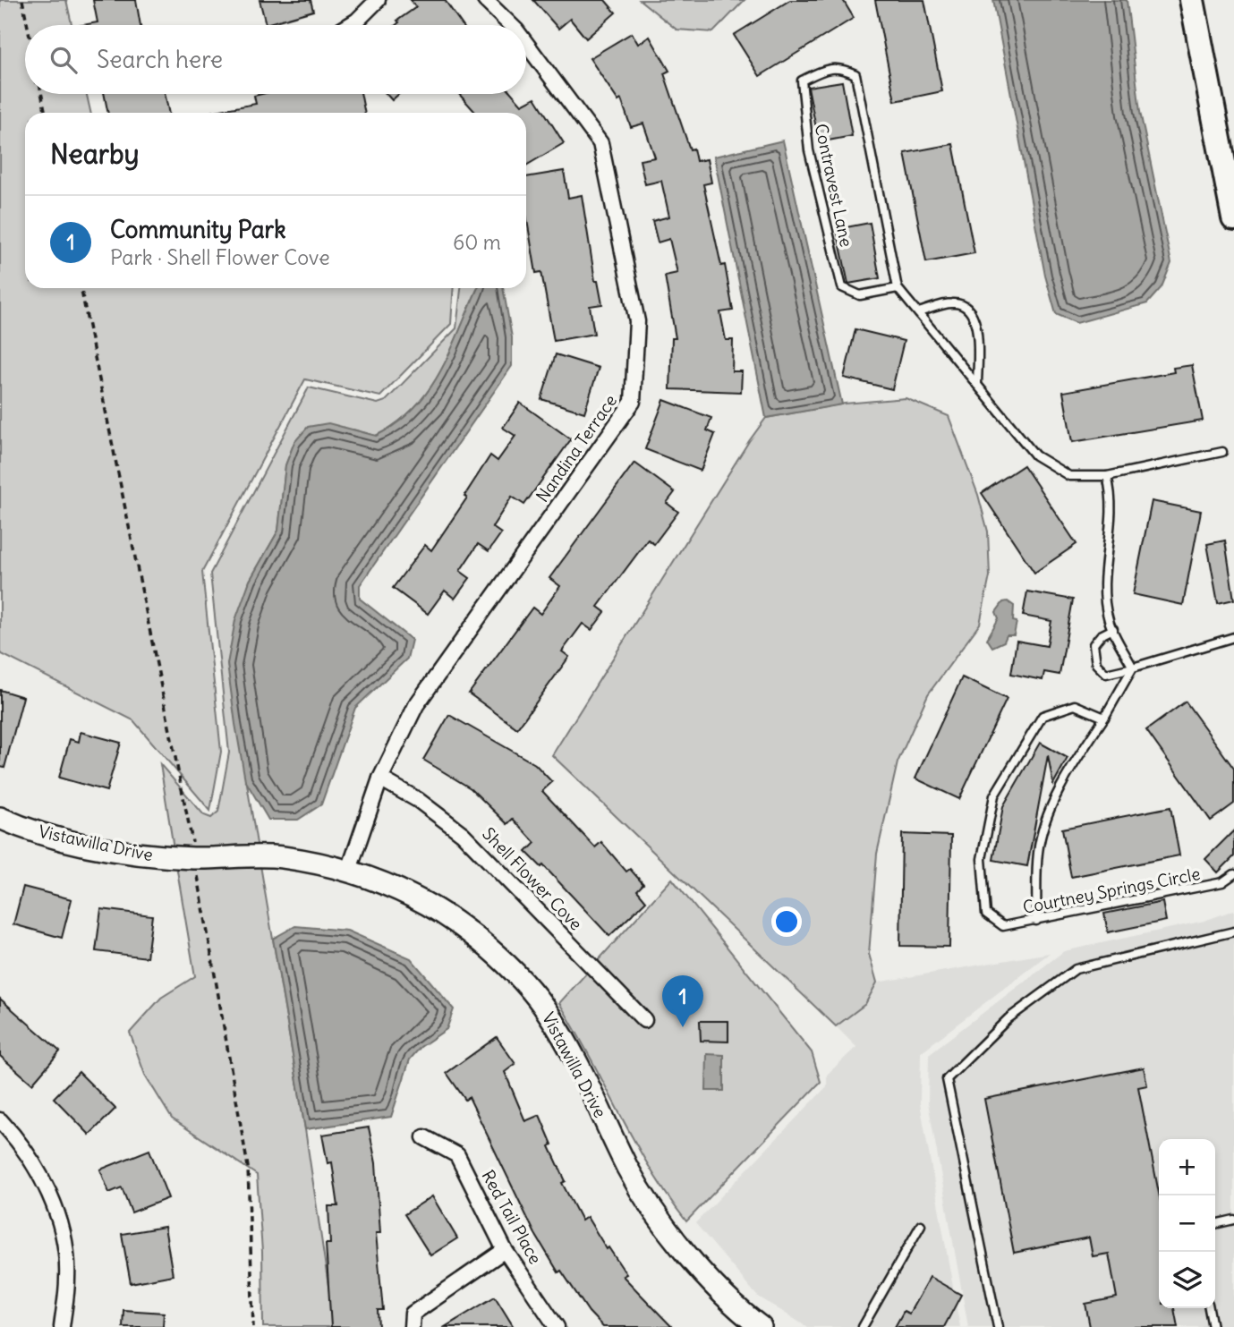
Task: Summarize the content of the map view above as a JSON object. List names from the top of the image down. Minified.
{"streets":{"street":["Nandina Terrace","Vistawilla Drive","Shell Flower Cove","Red Tail Place"],"lane":["Contravest Lane","Courtney Springs Circle"]},"crossings":[["Nandina Terrace","Vistawilla Drive"],["Nandina Terrace","Shell Flower Cove"]],"page":{"search":"Search here","heading":"Nearby","list":[{"mark":"1","name":"Community Park","note":"Park · Shell Flower Cove","value":"60 m"}],"pins":"1","map_buttons":["+","−"]}}
